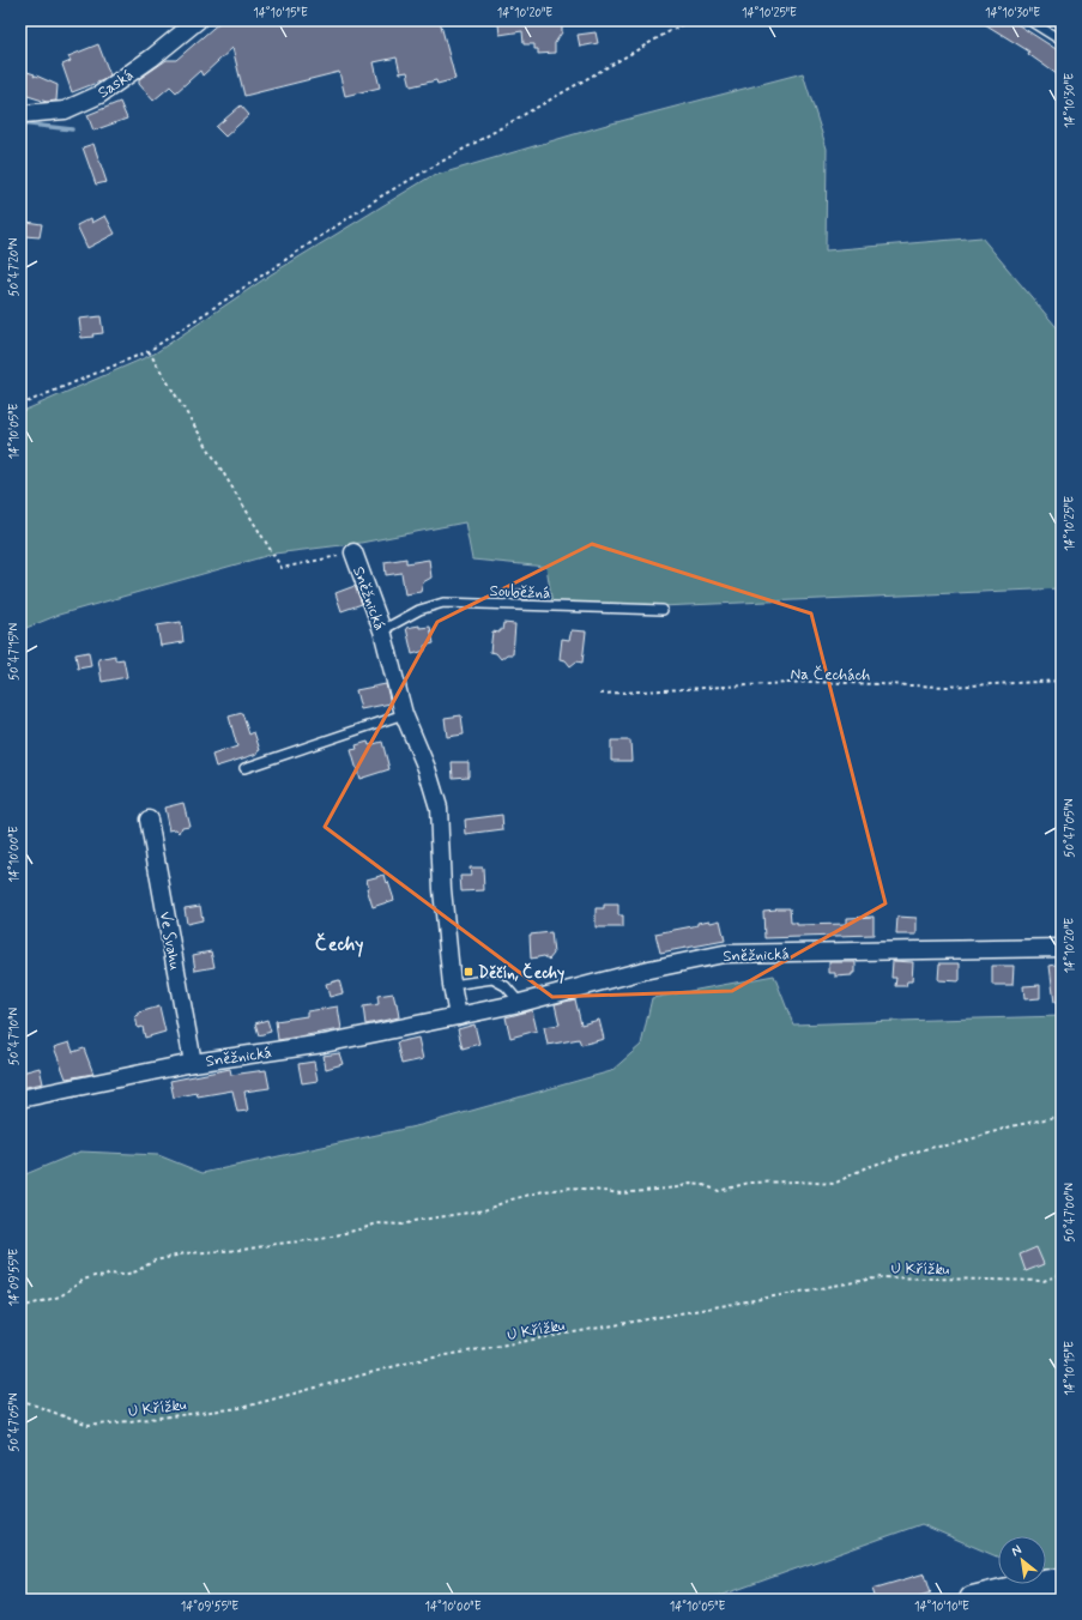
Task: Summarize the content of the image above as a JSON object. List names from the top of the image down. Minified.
{"streets":{"street":["Saská","Sněžnická","Ve Svahu"],"lane":["Souběžná"],"path":["Na Čechách","U Křížku"]},"crossings":[["Souběžná","Sněžnická"],["Sněžnická","Ve Svahu"]],"districts":["Čechy"],"places":{"transit":["Děčín, Čechy"]},"north":"top left","coordinates":["14°10'15\"E","14°10'20\"E","14°10'25\"E","14°10'30\"E","50°47'20\"N","14°10'05\"E","50°47'15\"N","50°47'05\"N","14°10'00\"E","50°47'10\"N","50°47'00\"N","14°09'55\"E","14°10'10\"E"]}
